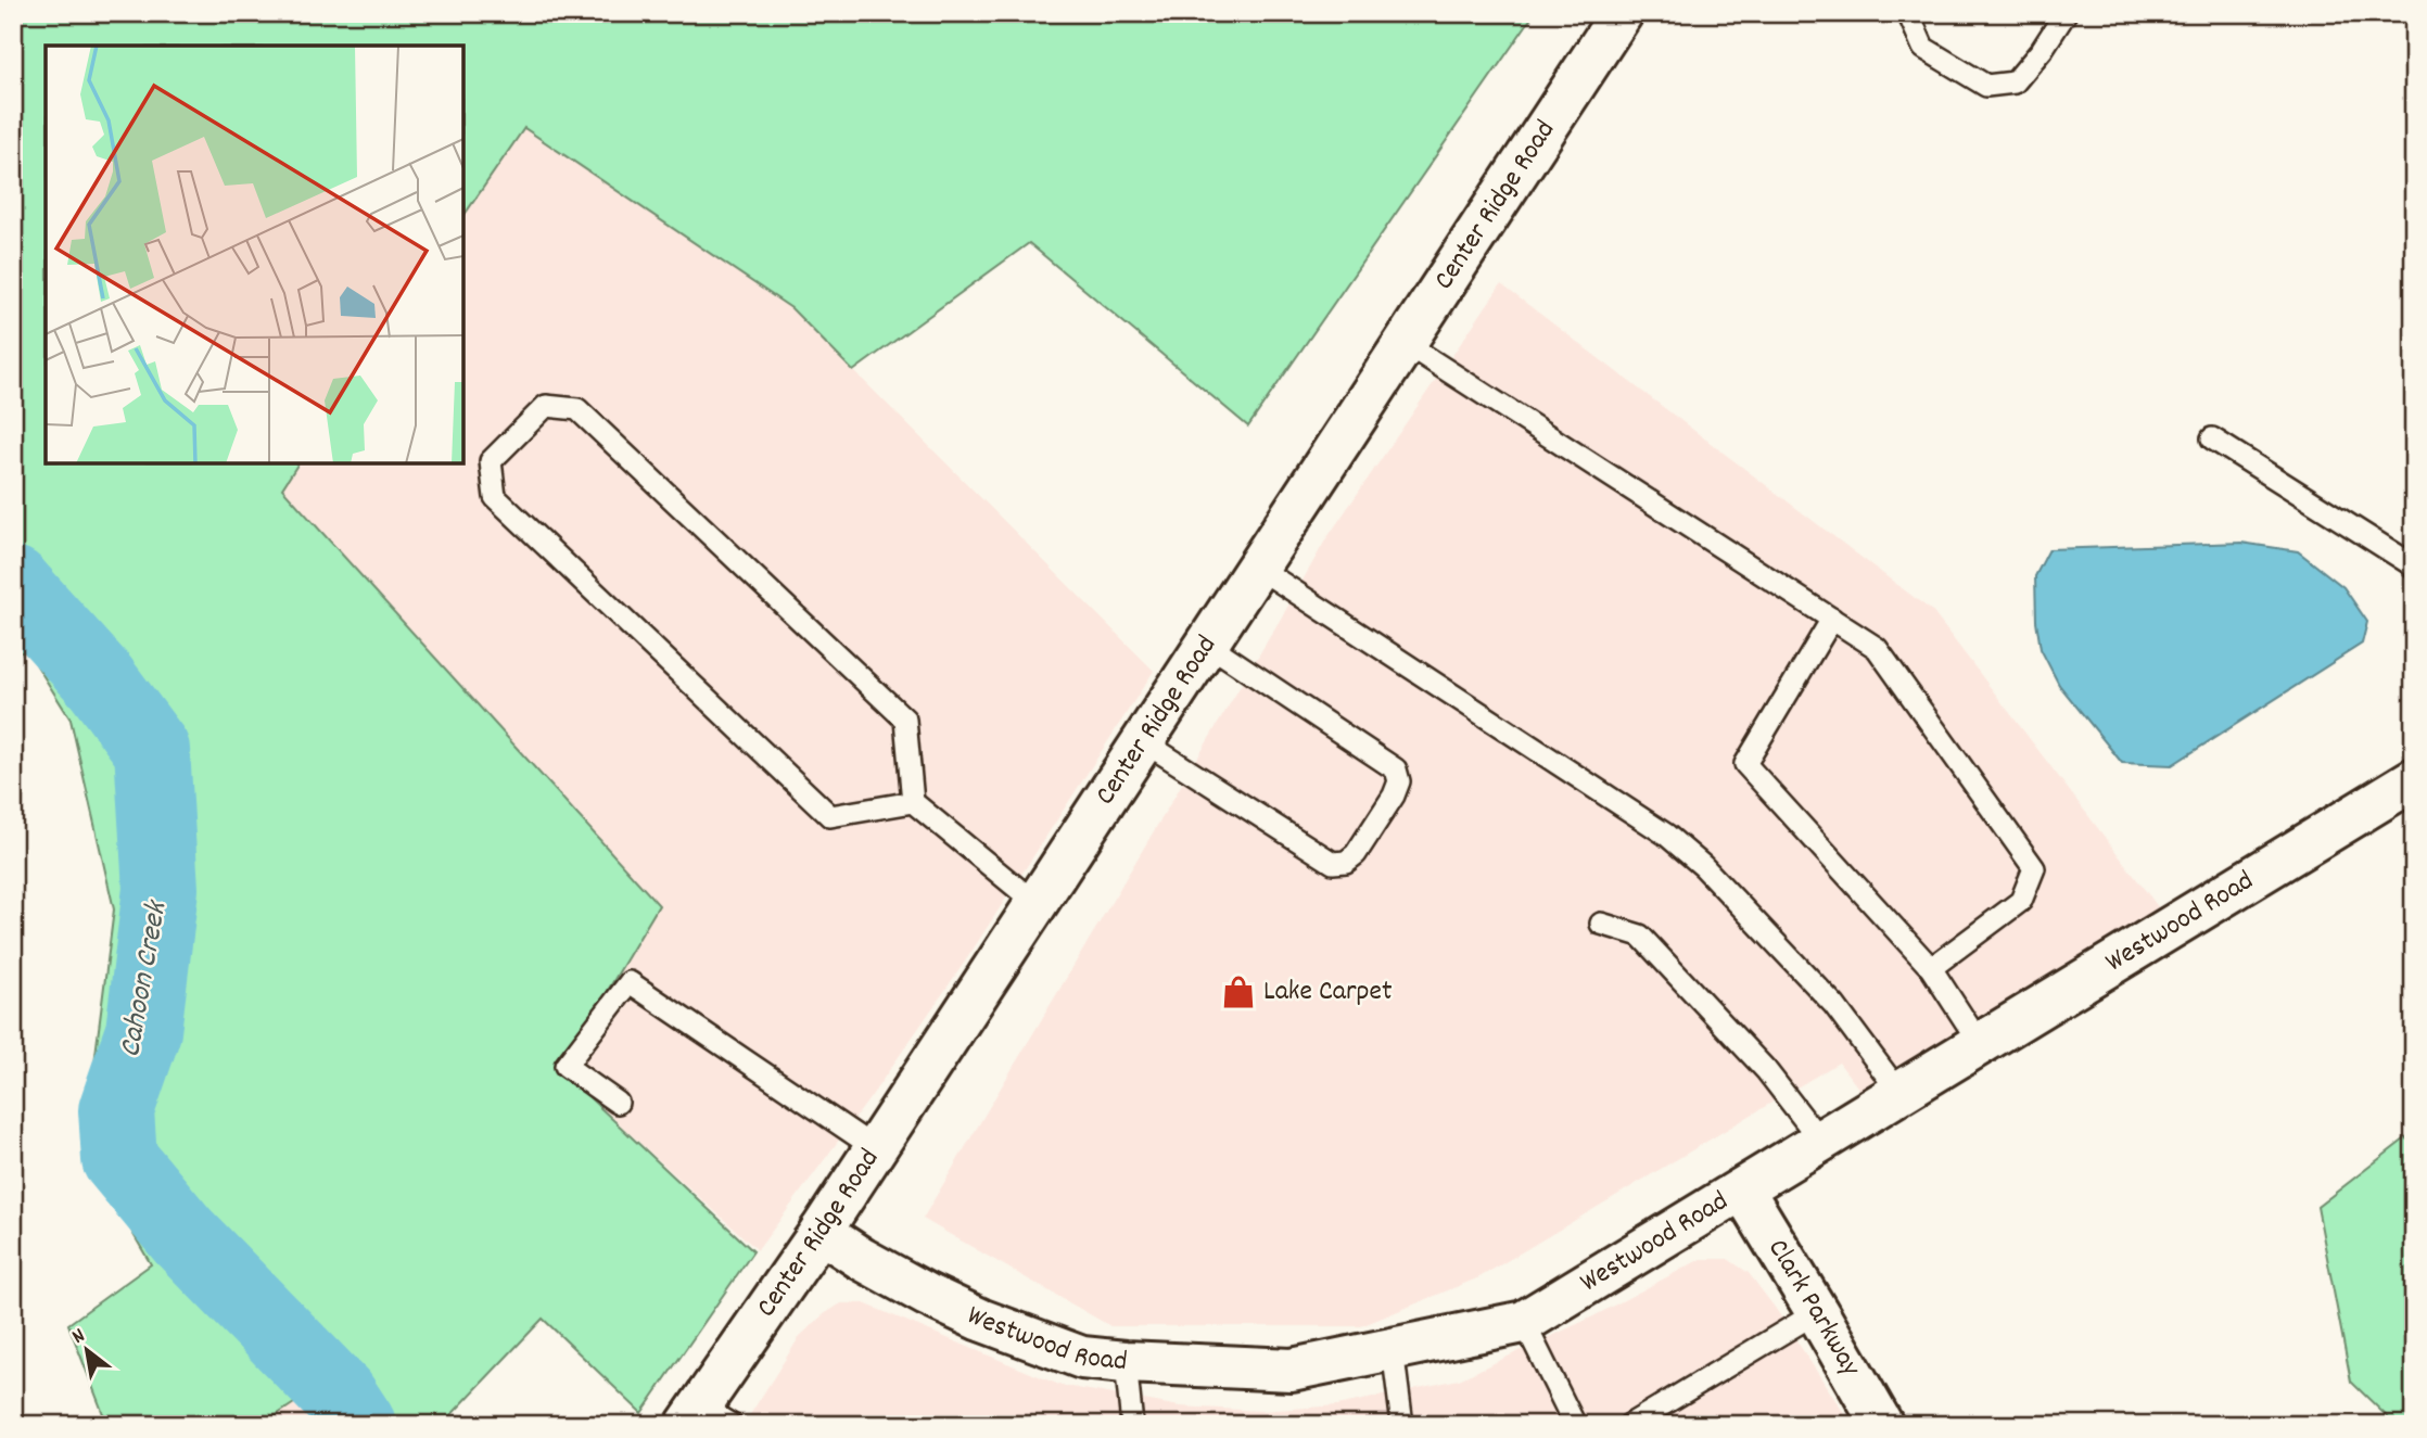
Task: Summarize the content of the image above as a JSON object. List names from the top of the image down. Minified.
{"streets":{"street":["Center Ridge Road","Westwood Road","Clark Parkway"]},"crossings":[["Center Ridge Road","Westwood Road"],["Westwood Road","Clark Parkway"]],"water":["Cahoon Creek"],"places":{"shop":["Lake Carpet"]},"north":"top left"}
